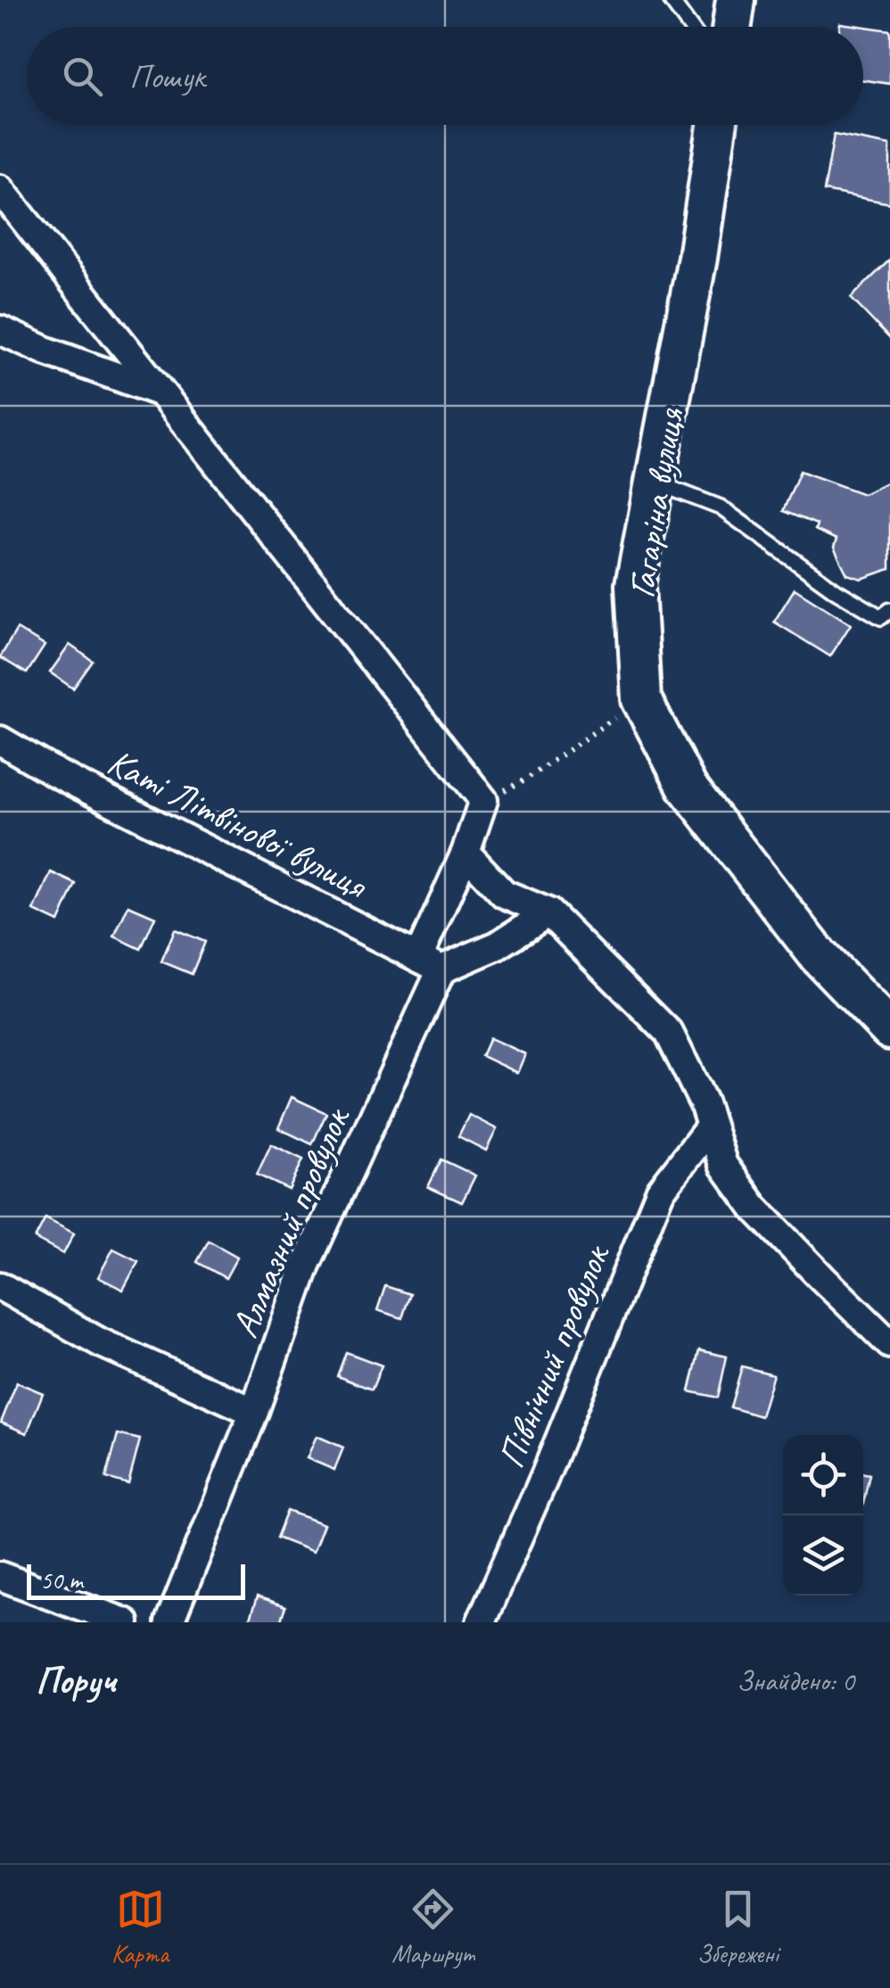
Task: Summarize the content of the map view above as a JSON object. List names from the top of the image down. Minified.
{"streets":{"main road":["Гагаріна вулиця"],"street":["Каті Літвінової вулиця","Алмазний провулок","Північний провулок"]},"crossings":[["Каті Літвінової вулиця","Алмазний провулок"]],"scale_bar":"50 m","page":{"search":"Пошук","scale":"50 m","heading":["Поруч","Знайдено: 0"],"nav":["Карта","Маршрут","Збережені"]}}
